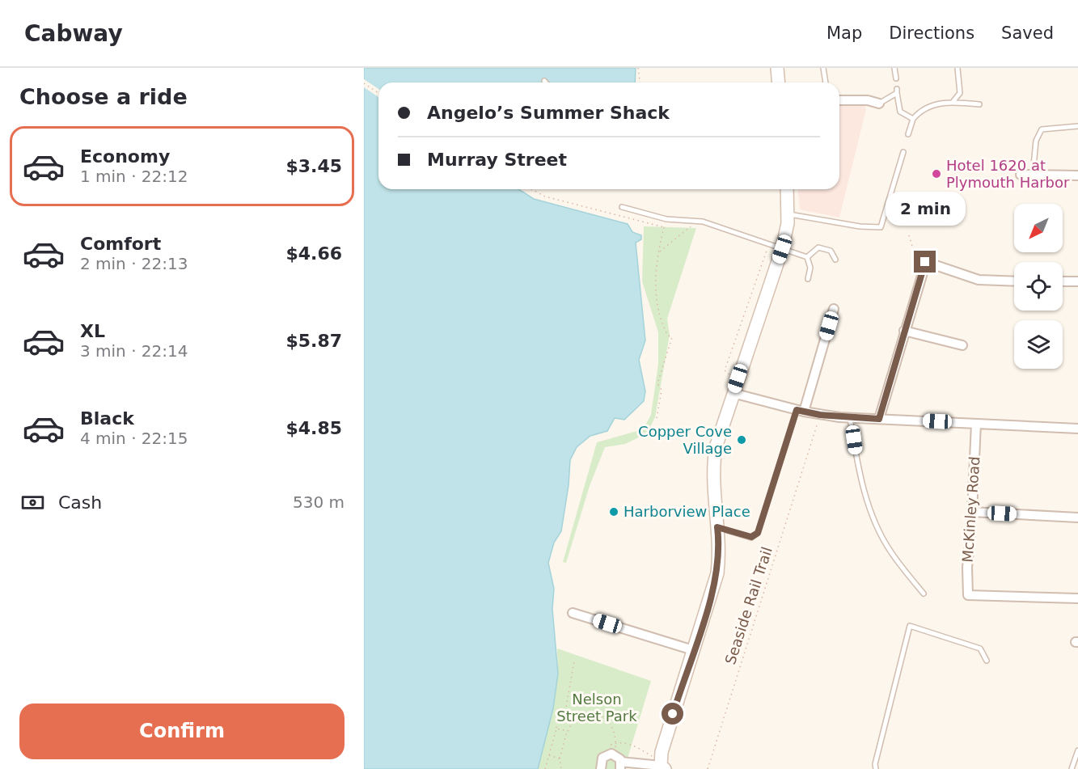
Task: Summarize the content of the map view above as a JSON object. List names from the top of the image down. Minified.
{"streets":{"street":["McKinley Road"],"path":["Seaside Rail Trail"]},"parks":["Nelson Street Park"],"places":["Hotel 1620 at Plymouth Harbor","Copper Cove Village","Harborview Place"],"north":"bottom left","page":{"header":"Cabway","nav":["Map","Directions","Saved"],"heading":"Choose a ride","banner":["Angelo’s Summer Shack","Murray Street"],"list":[{"name":"Economy","note":"1 min · 22:12","value":"$3.45"},{"name":"Comfort","note":"2 min · 22:13","value":"$4.66"},{"name":"XL","note":"3 min · 22:14","value":"$5.87"},{"name":"Black","note":"4 min · 22:15","value":"$4.85"}],"bubble":"2 min","pay":["Cash","530 m"],"buttons":"Confirm"}}
